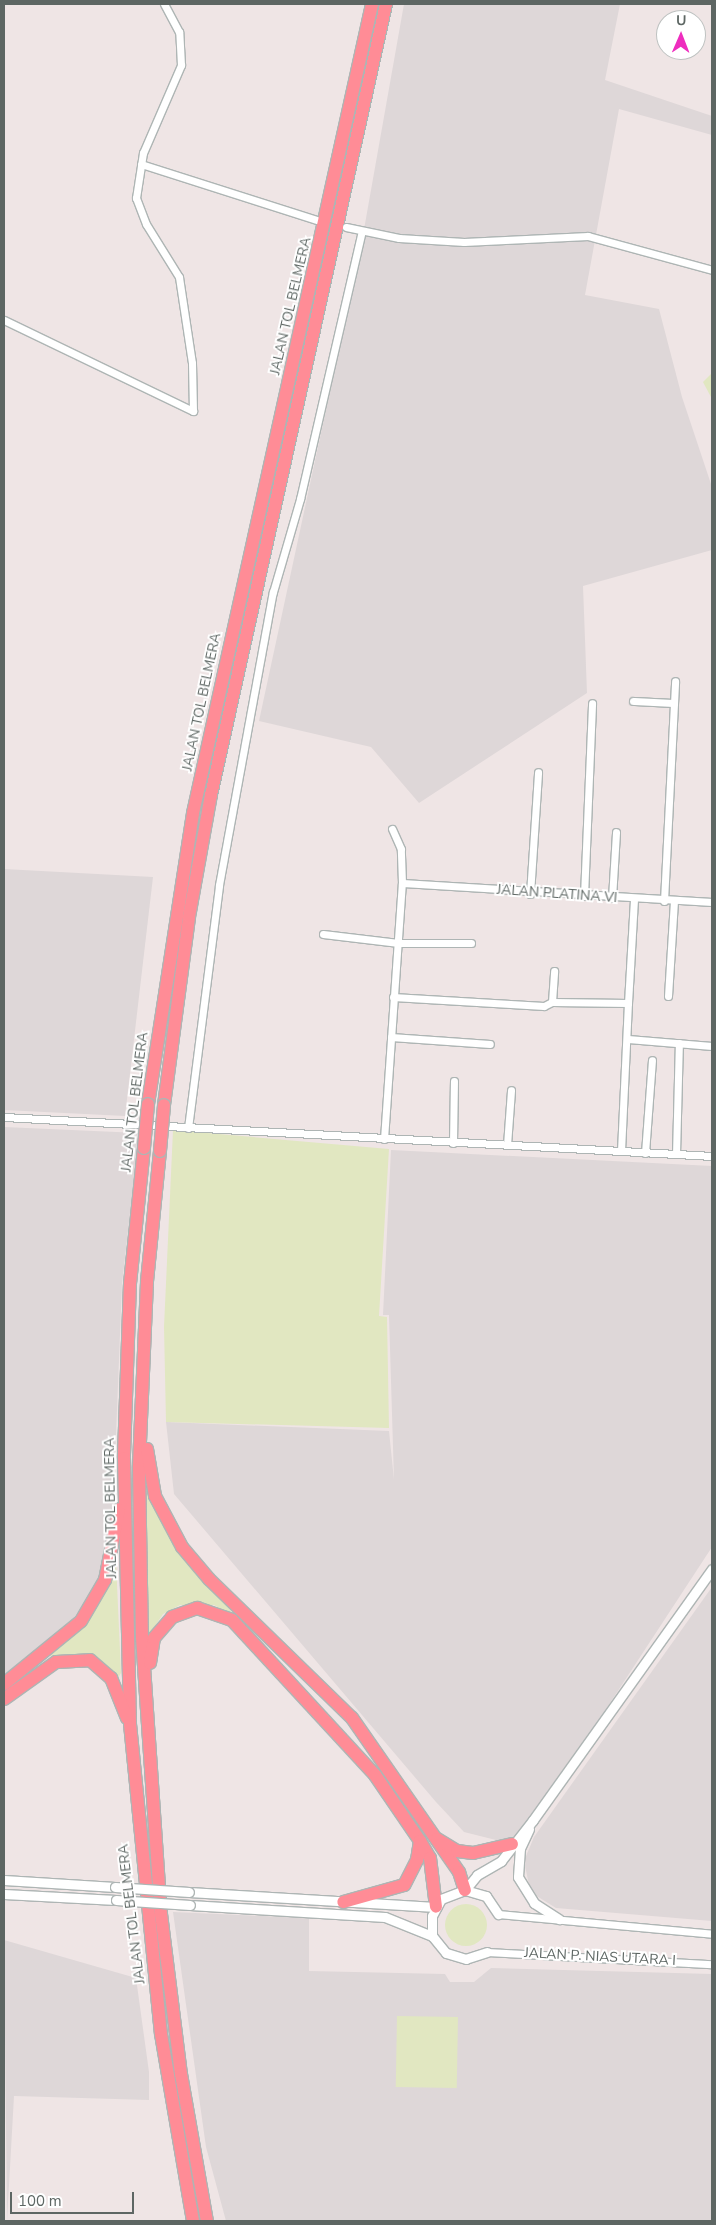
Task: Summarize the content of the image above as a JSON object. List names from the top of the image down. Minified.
{"streets":{"highway":["JALAN TOL BELMERA"],"street":["JALAN PLATINA VI","JALAN P. NIAS UTARA I"]},"scale_bar":"100 m","north":"top"}
